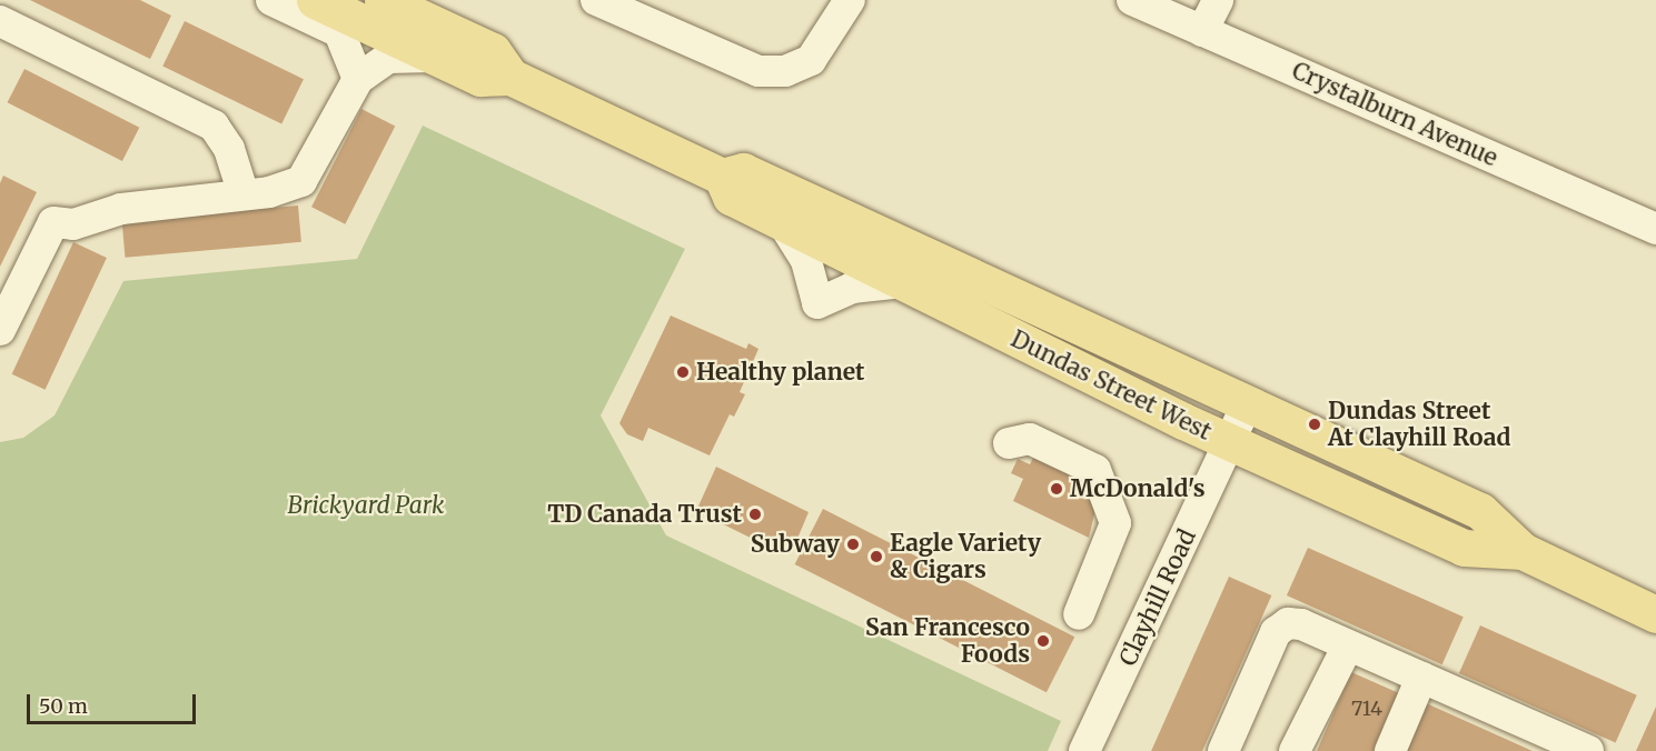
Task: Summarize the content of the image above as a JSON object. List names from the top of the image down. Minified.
{"streets":{"main road":["Dundas Street West"],"street":["Crystalburn Avenue","Clayhill Road"]},"crossings":[["Dundas Street West","Clayhill Road"]],"parks":["Brickyard Park"],"places":["Healthy planet","Dundas Street At Clayhill Road","McDonald's","TD Canada Trust","Subway","Eagle Variety & Cigars","San Francesco Foods"],"house_numbers":["714"],"scale_bar":"50 m"}
